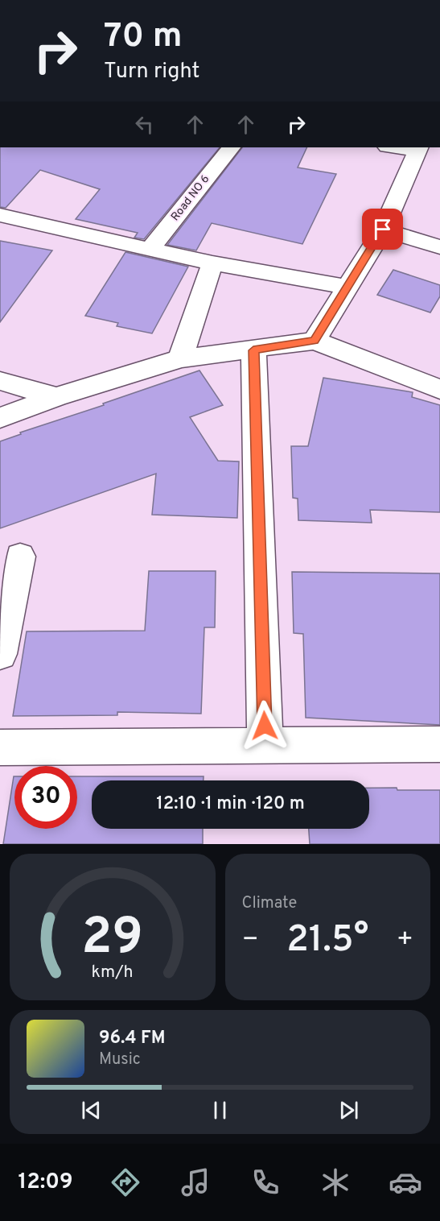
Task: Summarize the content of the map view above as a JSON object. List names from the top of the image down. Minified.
{"streets":{"street":["Road NO 6"]},"page":{"turn":["70 m","Turn right"],"limit":"30","trip":"12:10 · 1 min · 120 m","tile":"Climate","heat":["−","21.5°","+"],"song":["96.4 FM","Music"],"tabs":"12:09","gauge":["29","km/h"]}}
